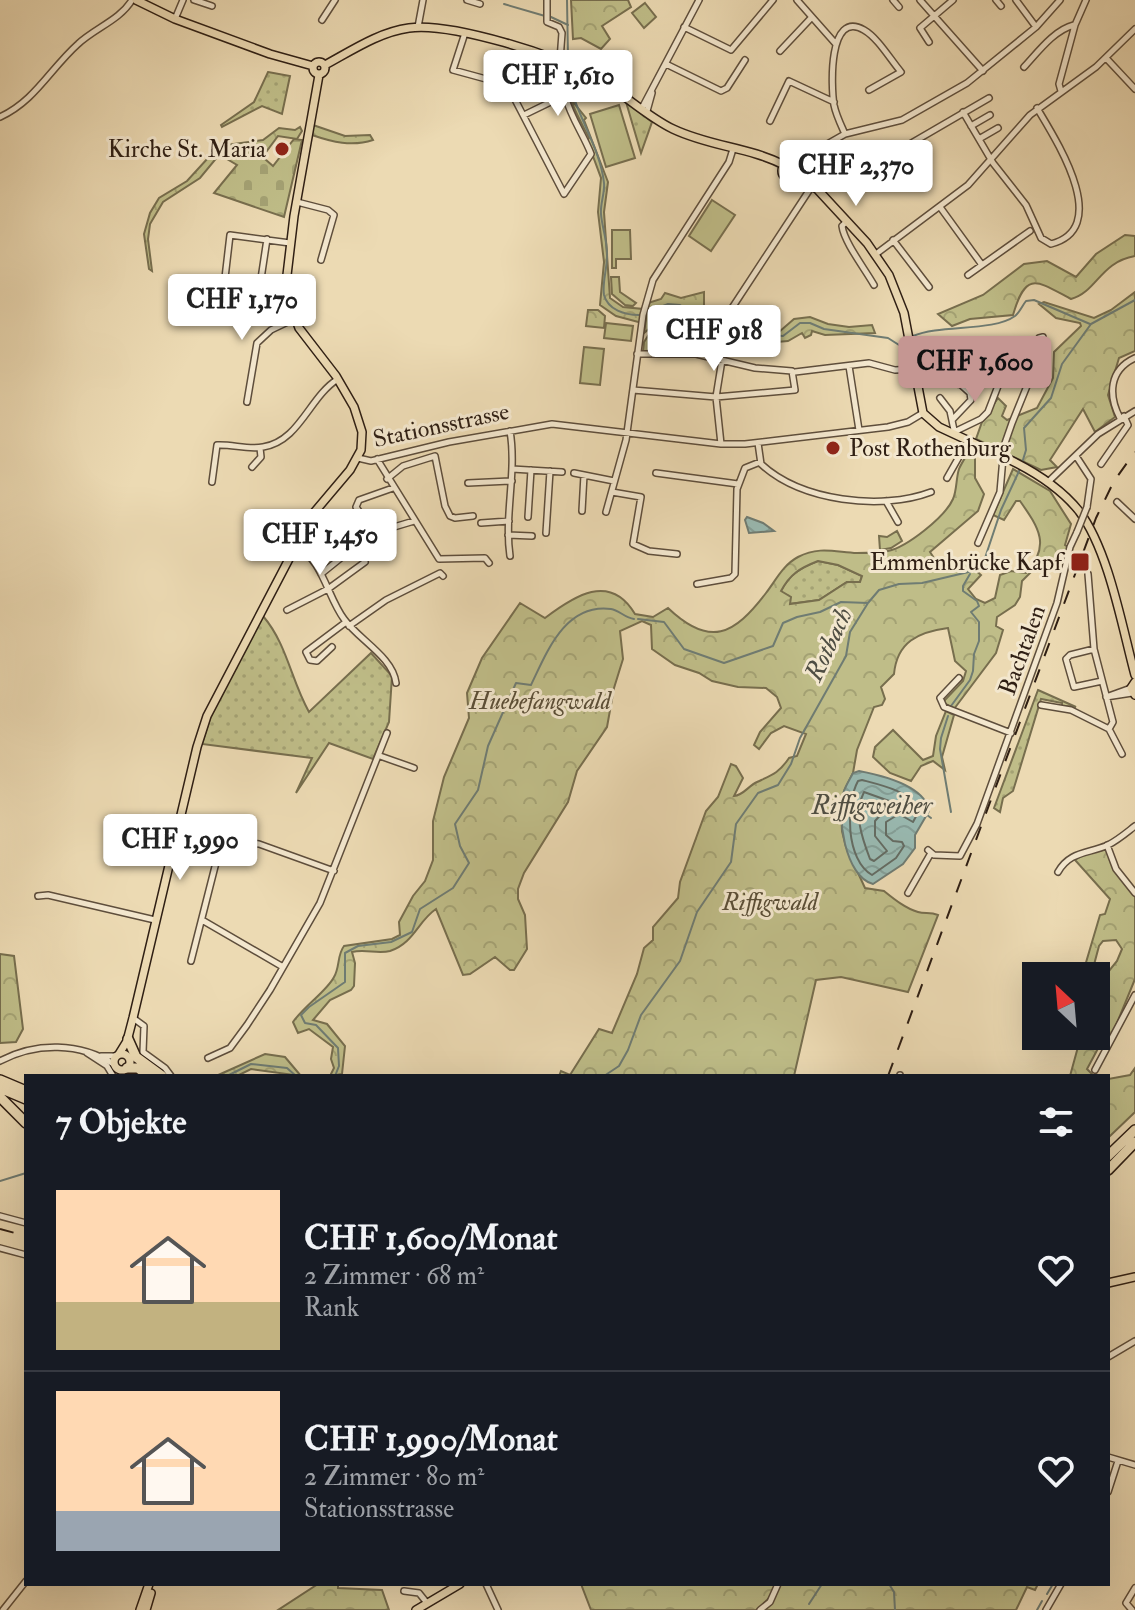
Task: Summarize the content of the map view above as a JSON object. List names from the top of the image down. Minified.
{"streets":{"main road":["Stationsstrasse"],"street":["Bachtalen"]},"water":["Rotbach","Riffigweiher"],"parks":["Huebefangwald","Riffigwald"],"places":{"other":["Kirche St. Maria","Post Rothenburg"],"transit":["Emmenbrücke Kapf"]},"north":"top left","page":{"price":["CHF 1,610","CHF 2,370","CHF 1,170","CHF 918","CHF 1,600","CHF 1,450","CHF 1,990"],"heading":"7 Objekte","list":[{"name":"CHF 1,600/Monat","note":"2 Zimmer · 68 m² · Rank"},{"name":"CHF 1,990/Monat","note":"2 Zimmer · 80 m² · Stationsstrasse"}]}}
